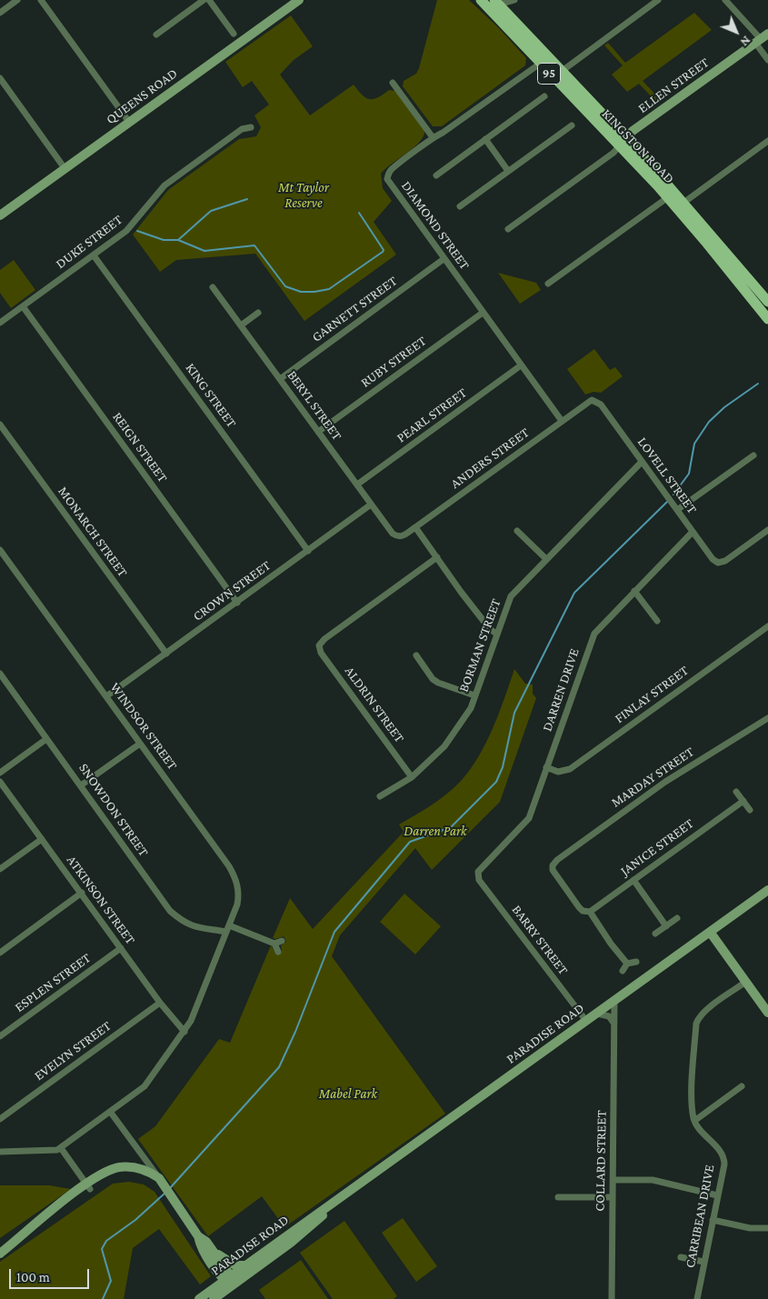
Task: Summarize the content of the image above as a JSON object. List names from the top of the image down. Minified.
{"streets":{"main road":["95","KINGSTON ROAD"],"street":["ELLEN STREET","QUEENS ROAD","DIAMOND STREET","DUKE STREET","GARNETT STREET","RUBY STREET","KING STREET","BERYL STREET","PEARL STREET","REIGN STREET","ANDERS STREET","LOVELL STREET","MONARCH STREET","CROWN STREET","BORMAN STREET","DARREN DRIVE","FINLAY STREET","ALDRIN STREET","WINDSOR STREET","MARDAY STREET","SNOWDON STREET","JANICE STREET","ATKINSON STREET","BARRY STREET","ESPLEN STREET","PARADISE ROAD","EVELYN STREET","COLLARD STREET","CARRIBEAN DRIVE"]},"crossings":[["ELLEN STREET","KINGSTON ROAD"],["KINGSTON ROAD","DIAMOND STREET"],["DIAMOND STREET","GARNETT STREET"],["DIAMOND STREET","RUBY STREET"],["DIAMOND STREET","PEARL STREET"],["DIAMOND STREET","ANDERS STREET"],["DUKE STREET","KING STREET"],["DUKE STREET","REIGN STREET"],["GARNETT STREET","BERYL STREET"],["RUBY STREET","BERYL STREET"],["KING STREET","CROWN STREET"],["BERYL STREET","PEARL STREET"],["BERYL STREET","ANDERS STREET"],["BERYL STREET","CROWN STREET"],["REIGN STREET","CROWN STREET"],["ANDERS STREET","LOVELL STREET"],["LOVELL STREET","BORMAN STREET"],["LOVELL STREET","DARREN DRIVE"],["MONARCH STREET","CROWN STREET"],["CROWN STREET","WINDSOR STREET"],["BORMAN STREET","ALDRIN STREET"],["DARREN DRIVE","FINLAY STREET"],["DARREN DRIVE","BARRY STREET"],["WINDSOR STREET","SNOWDON STREET"],["WINDSOR STREET","ATKINSON STREET"],["MARDAY STREET","JANICE STREET"],["ATKINSON STREET","ESPLEN STREET"],["ATKINSON STREET","EVELYN STREET"],["BARRY STREET","PARADISE ROAD"],["PARADISE ROAD","COLLARD STREET"]],"parks":["Mt Taylor Reserve","Darren Park","Mabel Park"],"scale_bar":"100 m","north":"bottom right"}
